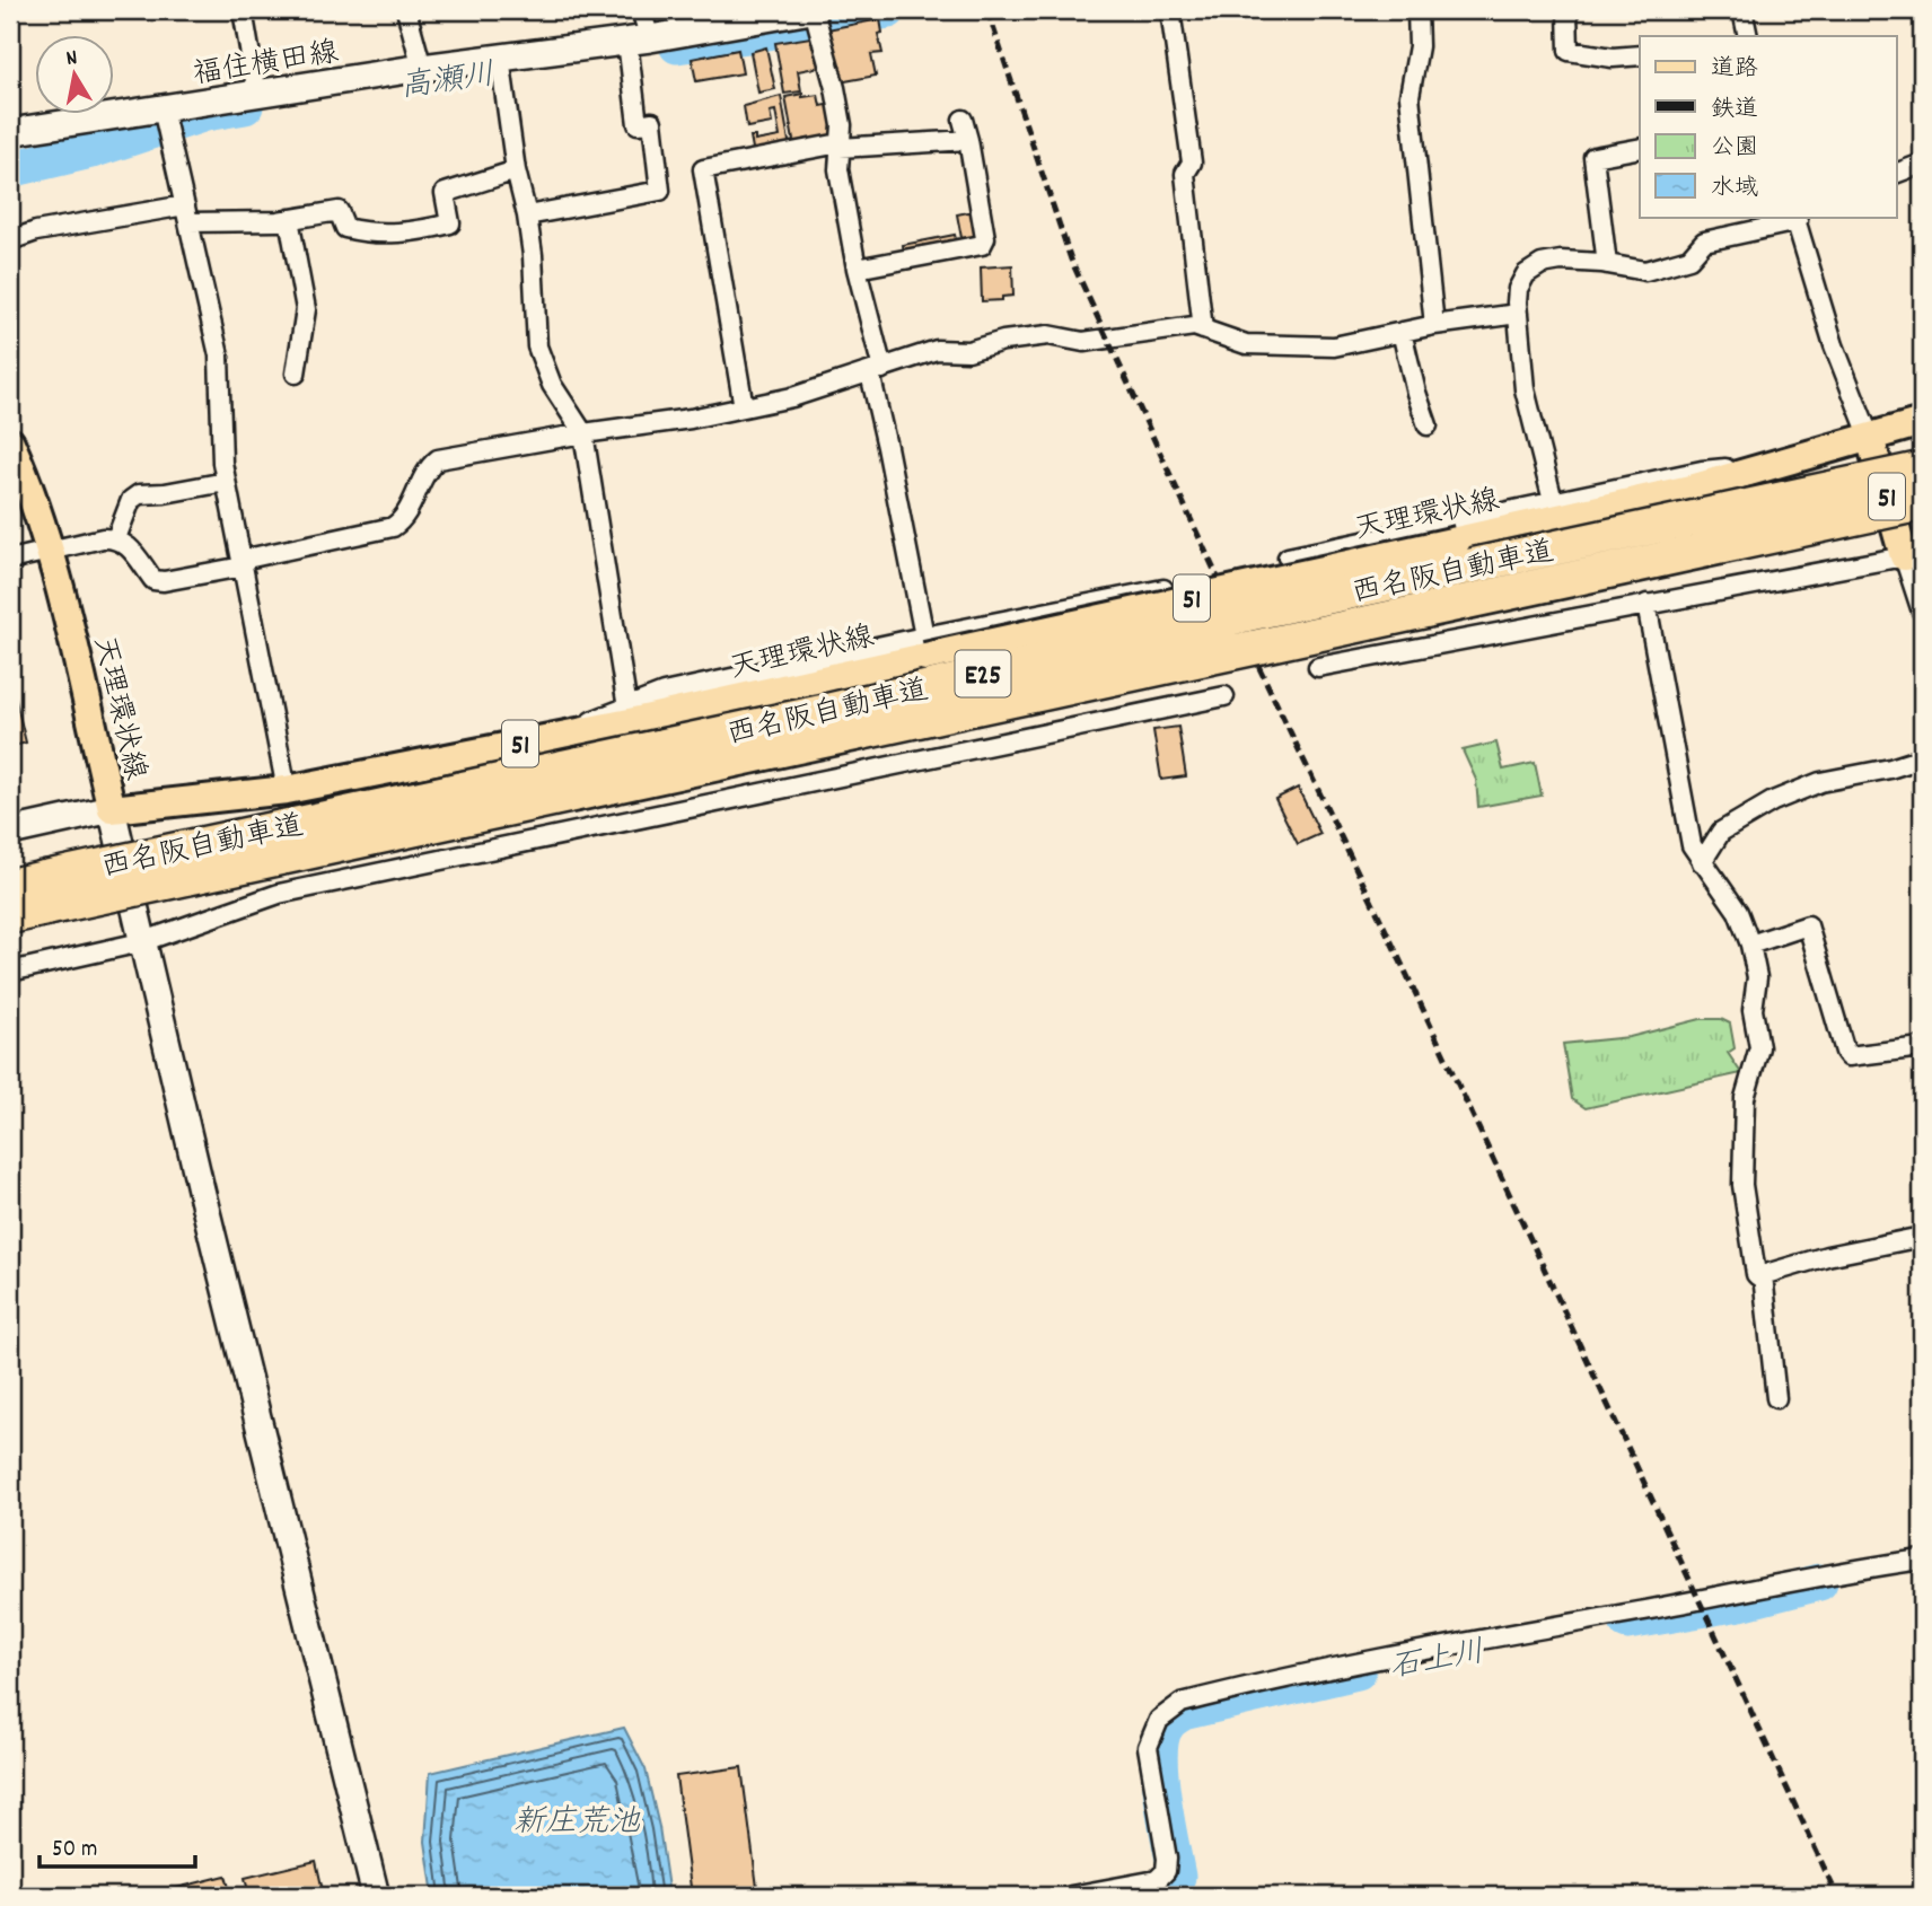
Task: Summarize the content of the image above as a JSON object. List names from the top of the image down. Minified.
{"streets":{"highway":["西名阪自動車道","E25"],"main road":["51","天理環状線"],"street":["福住横田線"]},"crossings":[["51","天理環状線"]],"water":["高瀬川","石上川","新庄荒池"],"legend":["道路","鉄道","公園","水域"],"scale_bar":"50 m","north":"top"}
